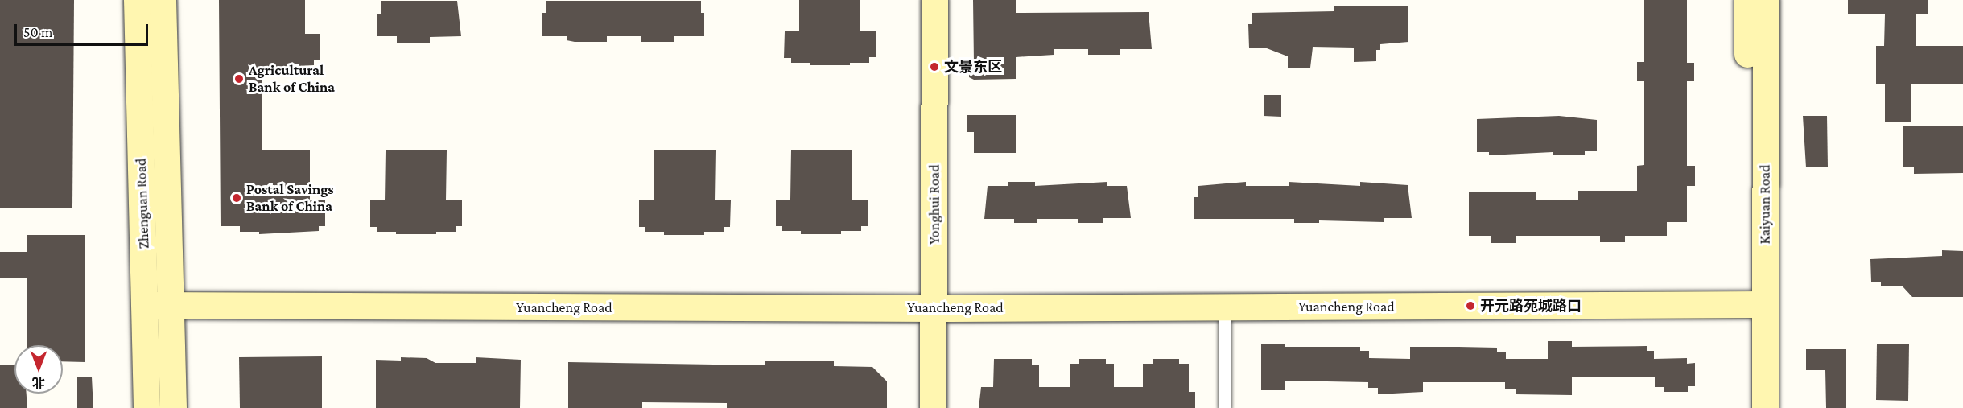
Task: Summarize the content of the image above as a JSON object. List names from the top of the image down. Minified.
{"streets":{"street":["Zhenguan Road","Yonghui Road","Kaiyuan Road","Yuancheng Road"]},"crossings":[["Zhenguan Road","Yuancheng Road"],["Yonghui Road","Yuancheng Road"],["Kaiyuan Road","Yuancheng Road"]],"places":["文景东区","Agricultural Bank of China","Postal Savings Bank of China","开元路苑城路口"],"scale_bar":"50 m","north":"bottom"}
